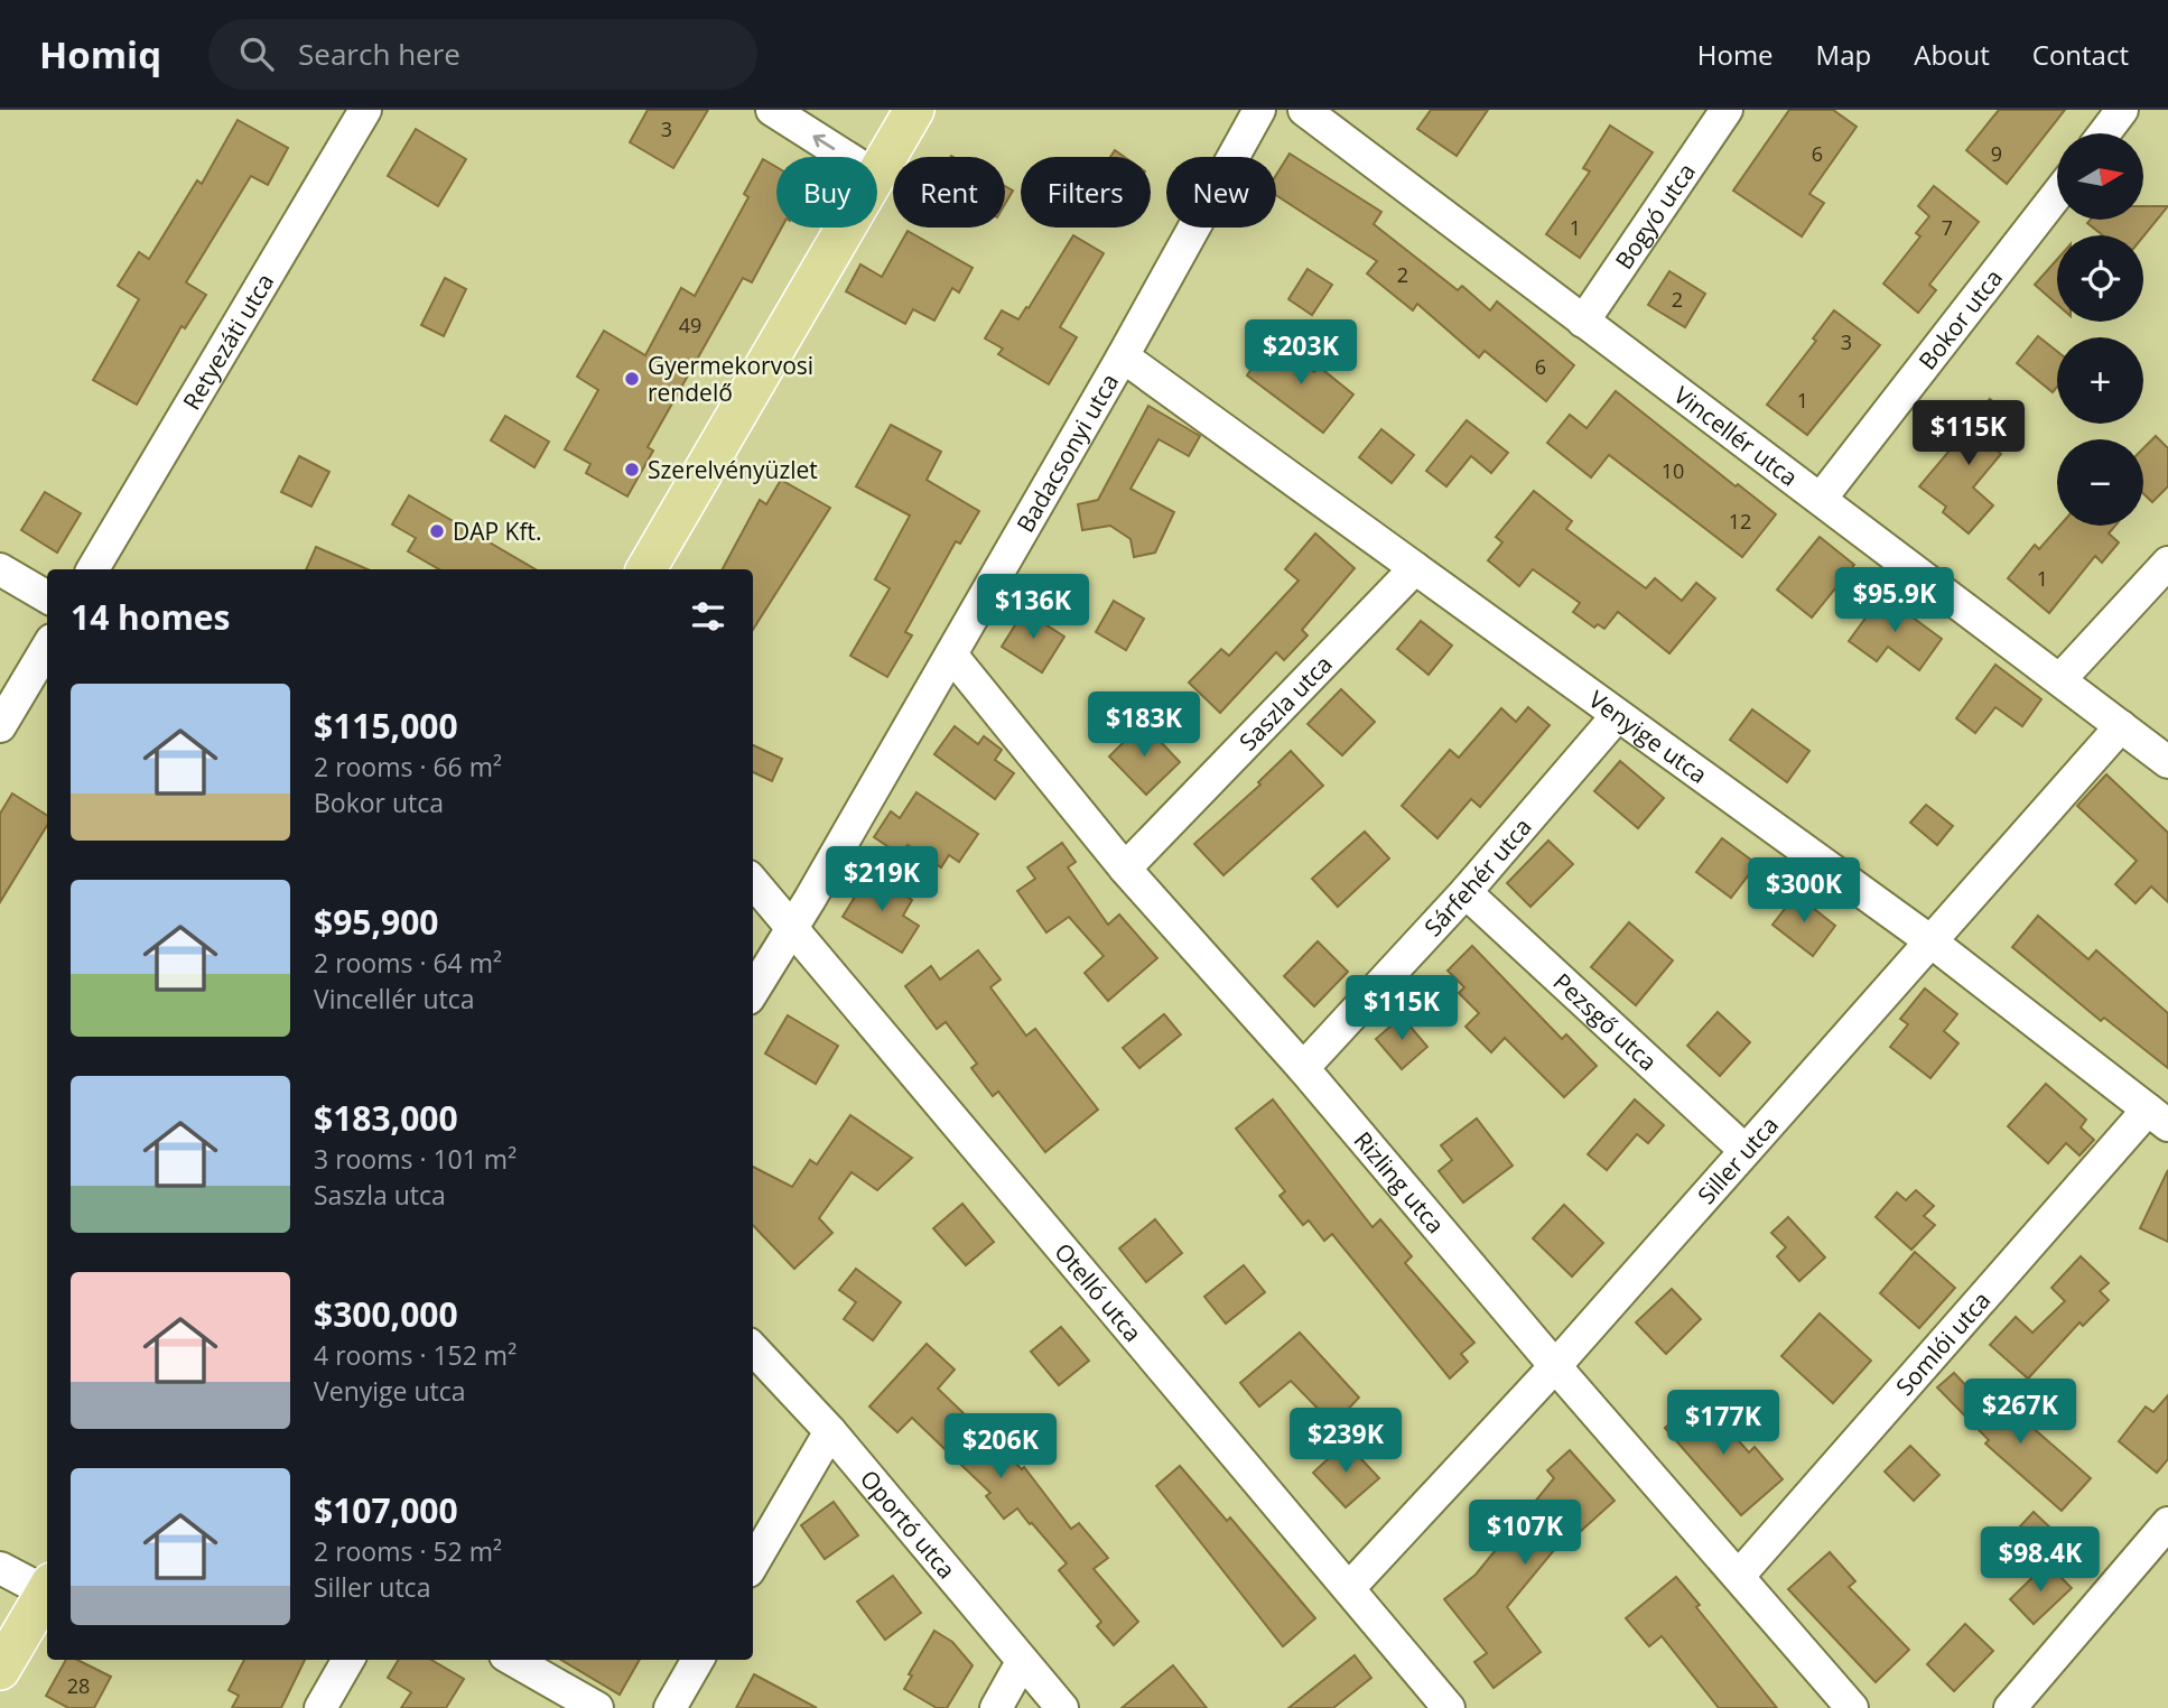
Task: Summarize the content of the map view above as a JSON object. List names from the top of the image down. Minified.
{"streets":{"street":["Bogyó utca","Bokor utca","Retyezáti utca","Vincellér utca","Badacsonyi utca","Saszla utca","Venyige utca","Sárfehér utca","Pezsgő utca","Siller utca","Rizling utca","Otelló utca","Somlói utca","Oportó utca"]},"crossings":[["Bogyó utca","Vincellér utca"],["Bokor utca","Vincellér utca"],["Vincellér utca","Siller utca"],["Badacsonyi utca","Venyige utca"],["Badacsonyi utca","Rizling utca"],["Badacsonyi utca","Otelló utca"],["Saszla utca","Venyige utca"],["Saszla utca","Rizling utca"],["Venyige utca","Sárfehér utca"],["Venyige utca","Siller utca"],["Venyige utca","Somlói utca"],["Sárfehér utca","Pezsgő utca"],["Sárfehér utca","Rizling utca"],["Pezsgő utca","Siller utca"],["Siller utca","Rizling utca"],["Siller utca","Otelló utca"],["Rizling utca","Somlói utca"]],"places":["Gyermekorvosi rendelő","Szerelvényüzlet","DAP Kft."],"house_numbers":["3","6","9","1","7","2","2","49","3","6","1","10","12","1","28"],"north":"right","page":{"header":"Homiq","search":"Search here","nav":["Home","Map","About","Contact"],"map_buttons":["+","−"],"chip":["Buy","Rent","Filters","New"],"price":["$203K","$115K","$95.9K","$136K","$183K","$219K","$300K","$115K","$267K","$177K","$239K","$206K","$107K","$98.4K"],"heading":"14 homes","list":[{"name":"$115,000","note":"2 rooms · 66 m² · Bokor utca"},{"name":"$95,900","note":"2 rooms · 64 m² · Vincellér utca"},{"name":"$183,000","note":"3 rooms · 101 m² · Saszla utca"},{"name":"$300,000","note":"4 rooms · 152 m² · Venyige utca"},{"name":"$107,000","note":"2 rooms · 52 m² · Siller utca"}]}}
